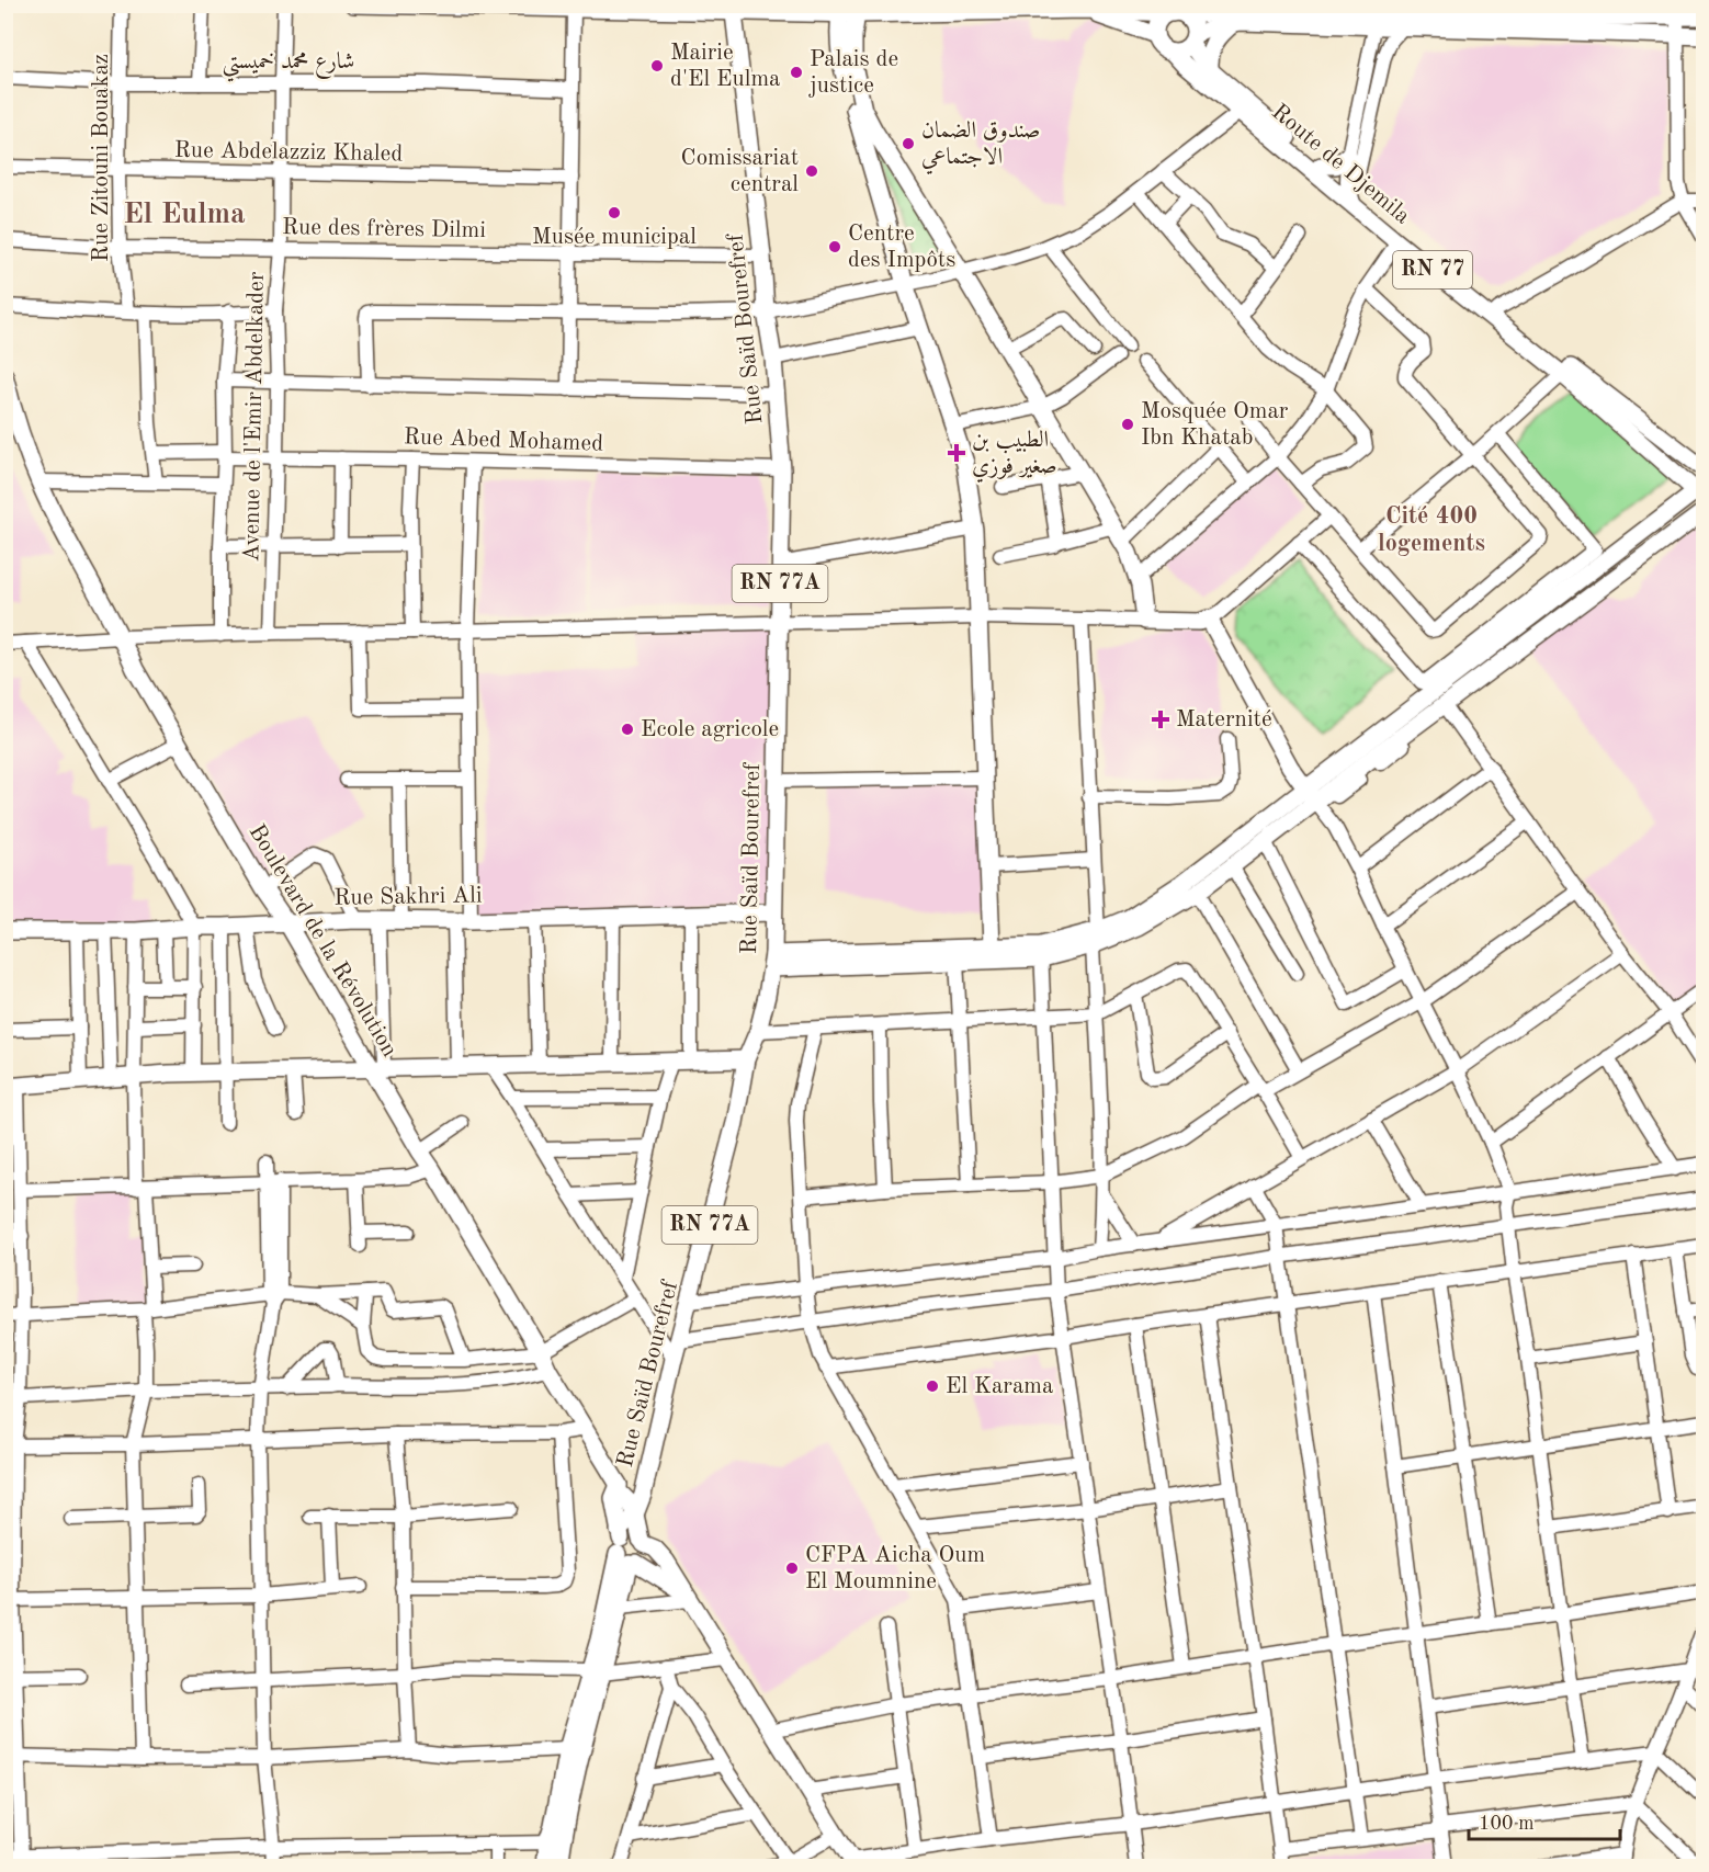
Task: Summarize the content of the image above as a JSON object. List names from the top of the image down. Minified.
{"streets":{"main road":["Route de Djemila","RN 77","Rue Saïd Bourefref","RN 77A","Rue Sakhri Ali","Boulevard de la Révolution"],"street":["شارع محمد خميستي","Rue Abdelazziz Khaled","Rue Zitouni Bouakaz","Rue des frères Dilmi","Avenue de l'Emir Abdelkader","Rue Abed Mohamed"]},"crossings":[["شارع محمد خميستي","Rue Zitouni Bouakaz"],["شارع محمد خميستي","Avenue de l'Emir Abdelkader"],["Rue Abdelazziz Khaled","Rue Zitouni Bouakaz"],["Rue Abdelazziz Khaled","Avenue de l'Emir Abdelkader"],["Rue Zitouni Bouakaz","Rue des frères Dilmi"],["Rue des frères Dilmi","Rue Saïd Bourefref"],["Rue des frères Dilmi","Avenue de l'Emir Abdelkader"],["Rue Saïd Bourefref","Rue Abed Mohamed"],["Rue Saïd Bourefref","Rue Sakhri Ali"],["Rue Saïd Bourefref","Boulevard de la Révolution"],["Avenue de l'Emir Abdelkader","Rue Abed Mohamed"],["Rue Sakhri Ali","Boulevard de la Révolution"]],"districts":["El Eulma","Cité 400 logements"],"places":{"other":["Mairie d'El Eulma","Palais de justice","صندوق الضمان الاجتماعي","Comissariat central","Musée municipal","Centre des Impôts","Mosquée Omar Ibn Khatab","Ecole agricole","El Karama","CFPA Aicha Oum El Moumnine"],"health":["الطبيب بن صغير فوزي","Maternité"]},"scale_bar":"100 m"}
